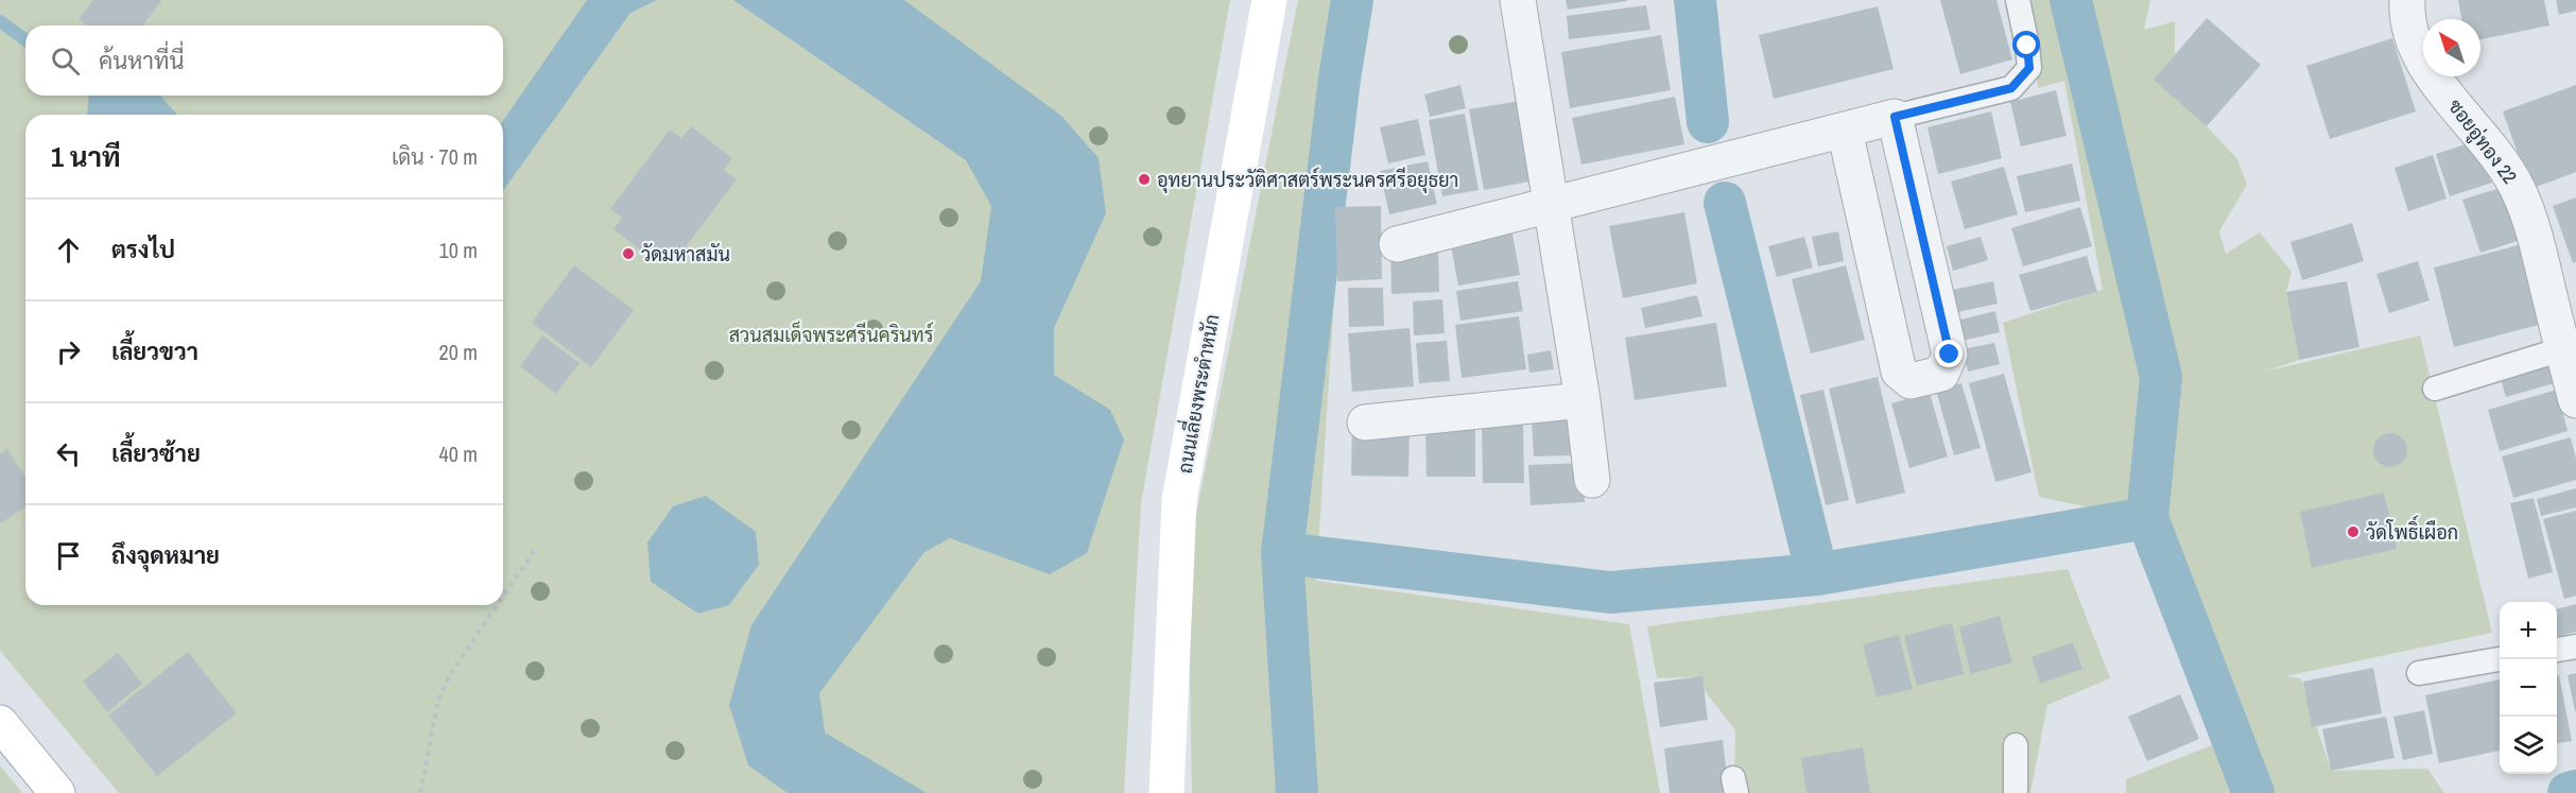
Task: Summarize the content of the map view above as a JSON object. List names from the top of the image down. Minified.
{"streets":{"street":["ซอยอู่ทอง 22","ถนนเลี่ยงพระตำหนัก"]},"parks":["สวนสมเด็จพระศรีนครินทร์"],"places":["อุทยานประวัติศาสตร์พระนครศรีอยุธยา","วัดมหาสมัน","วัดโพธิ์เผือก"],"north":"top left","page":{"search":"ค้นหาที่นี่","heading":["1 นาที","เดิน · 70 m"],"list":[["ตรงไป","10 m"],["เลี้ยวขวา","20 m"],["เลี้ยวซ้าย","40 m"],"ถึงจุดหมาย"],"map_buttons":["+","−"]}}
